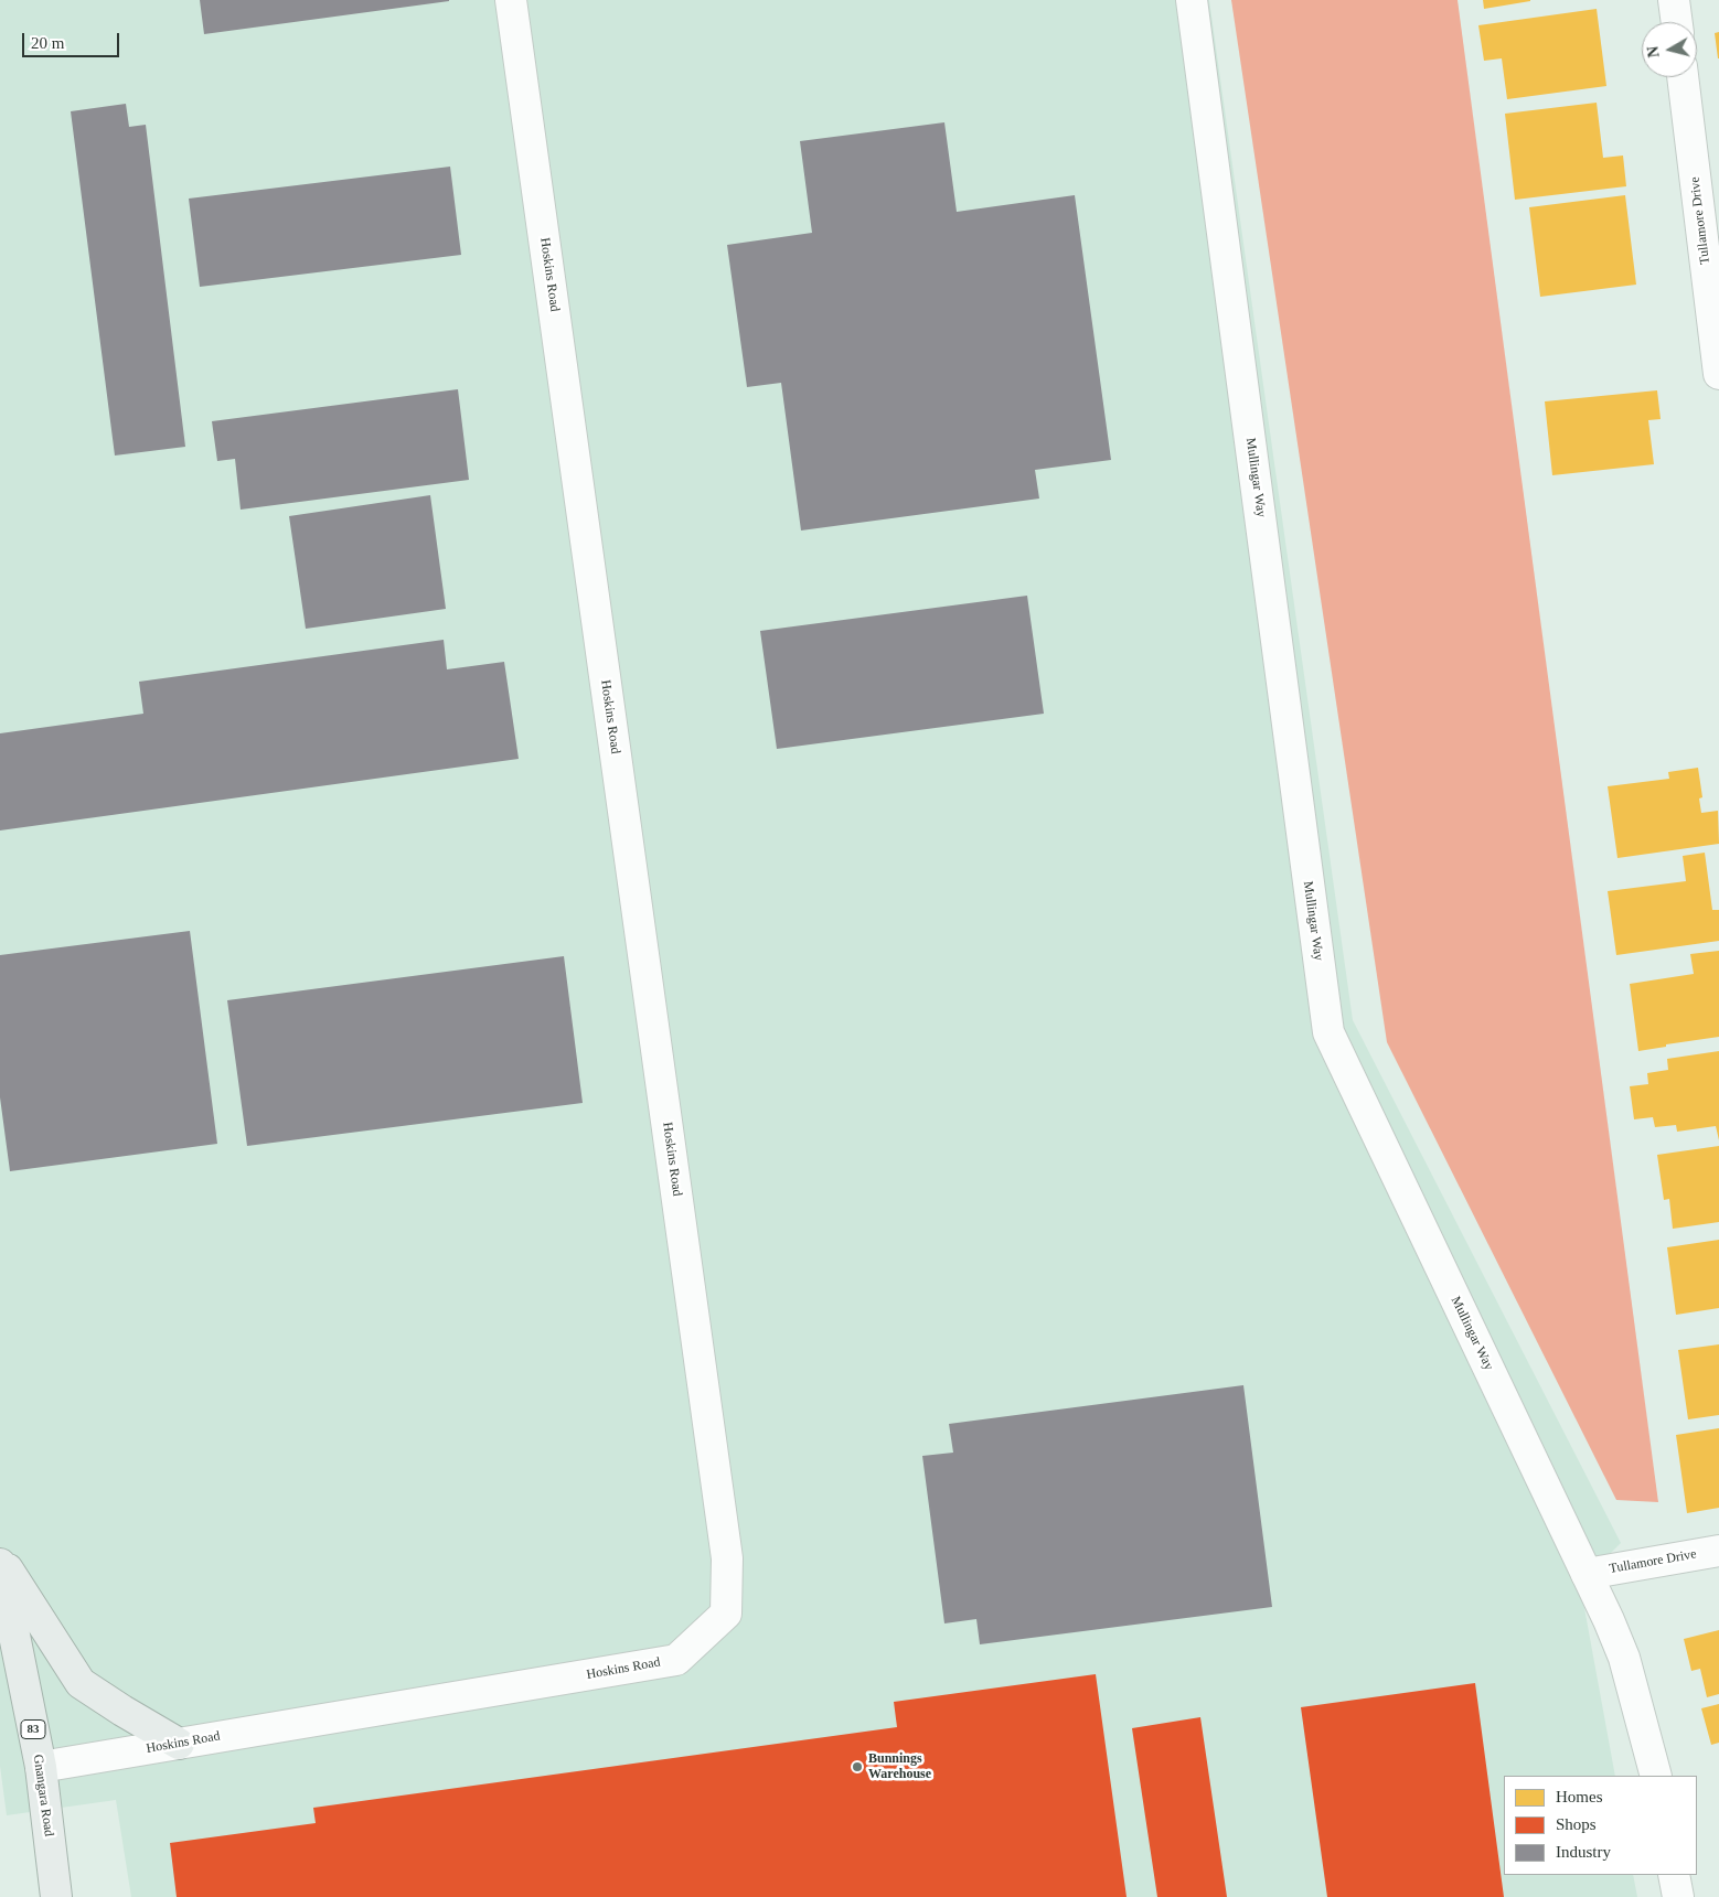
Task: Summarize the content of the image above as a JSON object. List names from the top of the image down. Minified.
{"streets":{"main road":["83","Gnangara Road"],"street":["Tullamore Drive","Hoskins Road","Mullingar Way"]},"crossings":[["Tullamore Drive","Mullingar Way"],["Hoskins Road","Gnangara Road"]],"places":["Bunnings Warehouse"],"legend":["Homes","Shops","Industry"],"scale_bar":"20 m","north":"left"}
